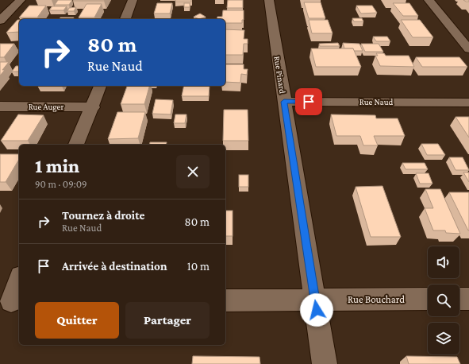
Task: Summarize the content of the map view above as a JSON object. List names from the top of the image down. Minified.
{"streets":{"street":["Rue Pinard","Rue Naud","Rue Auger","Rue Bouchard"]},"crossings":[["Rue Pinard","Rue Naud"],["Rue Pinard","Rue Bouchard"]],"page":{"turn":["80 m","Rue Naud"],"heading":["1 min","90 m · 09:09"],"list":[{"name":"Tournez à droite","note":"Rue Naud","value":"80 m"},{"name":"Arrivée à destination","value":"10 m"}],"buttons":["Quitter","Partager"]}}
